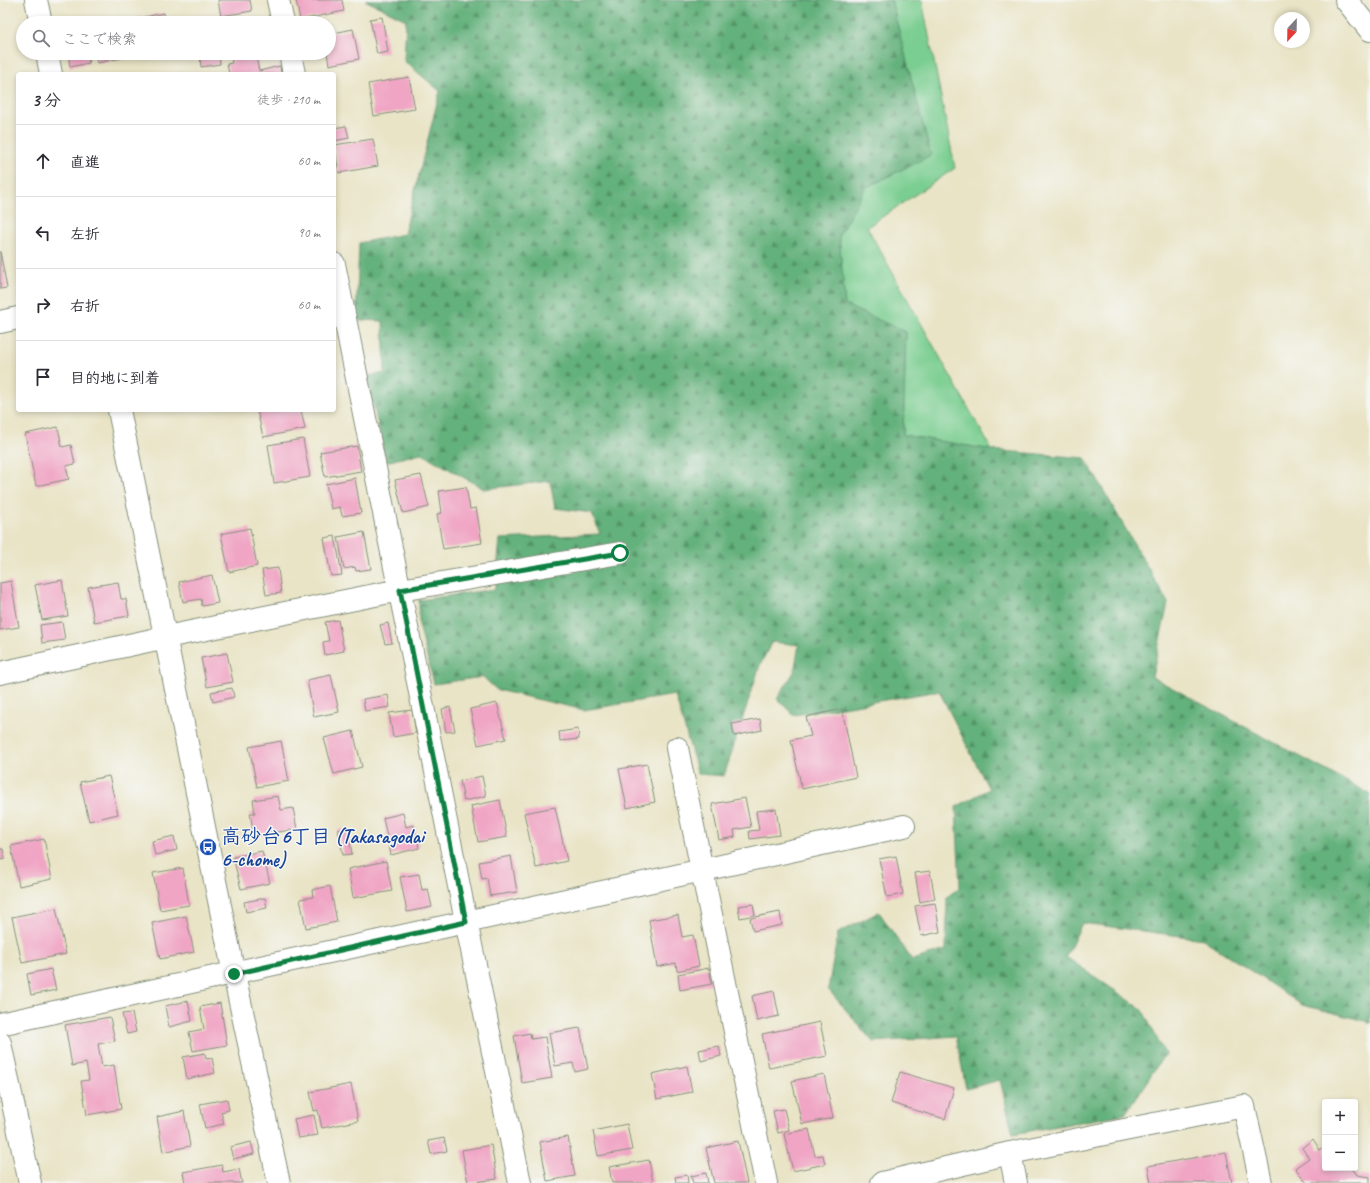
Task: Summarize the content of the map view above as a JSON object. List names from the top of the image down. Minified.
{"places":{"bus stop":["高砂台6丁目 (Takasagodai 6-chome)"]},"north":"bottom","page":{"search":"ここで検索","heading":["3 分","徒歩 · 210 m"],"list":[["直進","60 m"],["左折","90 m"],["右折","60 m"],"目的地に到着"],"map_buttons":["+","−"]}}
